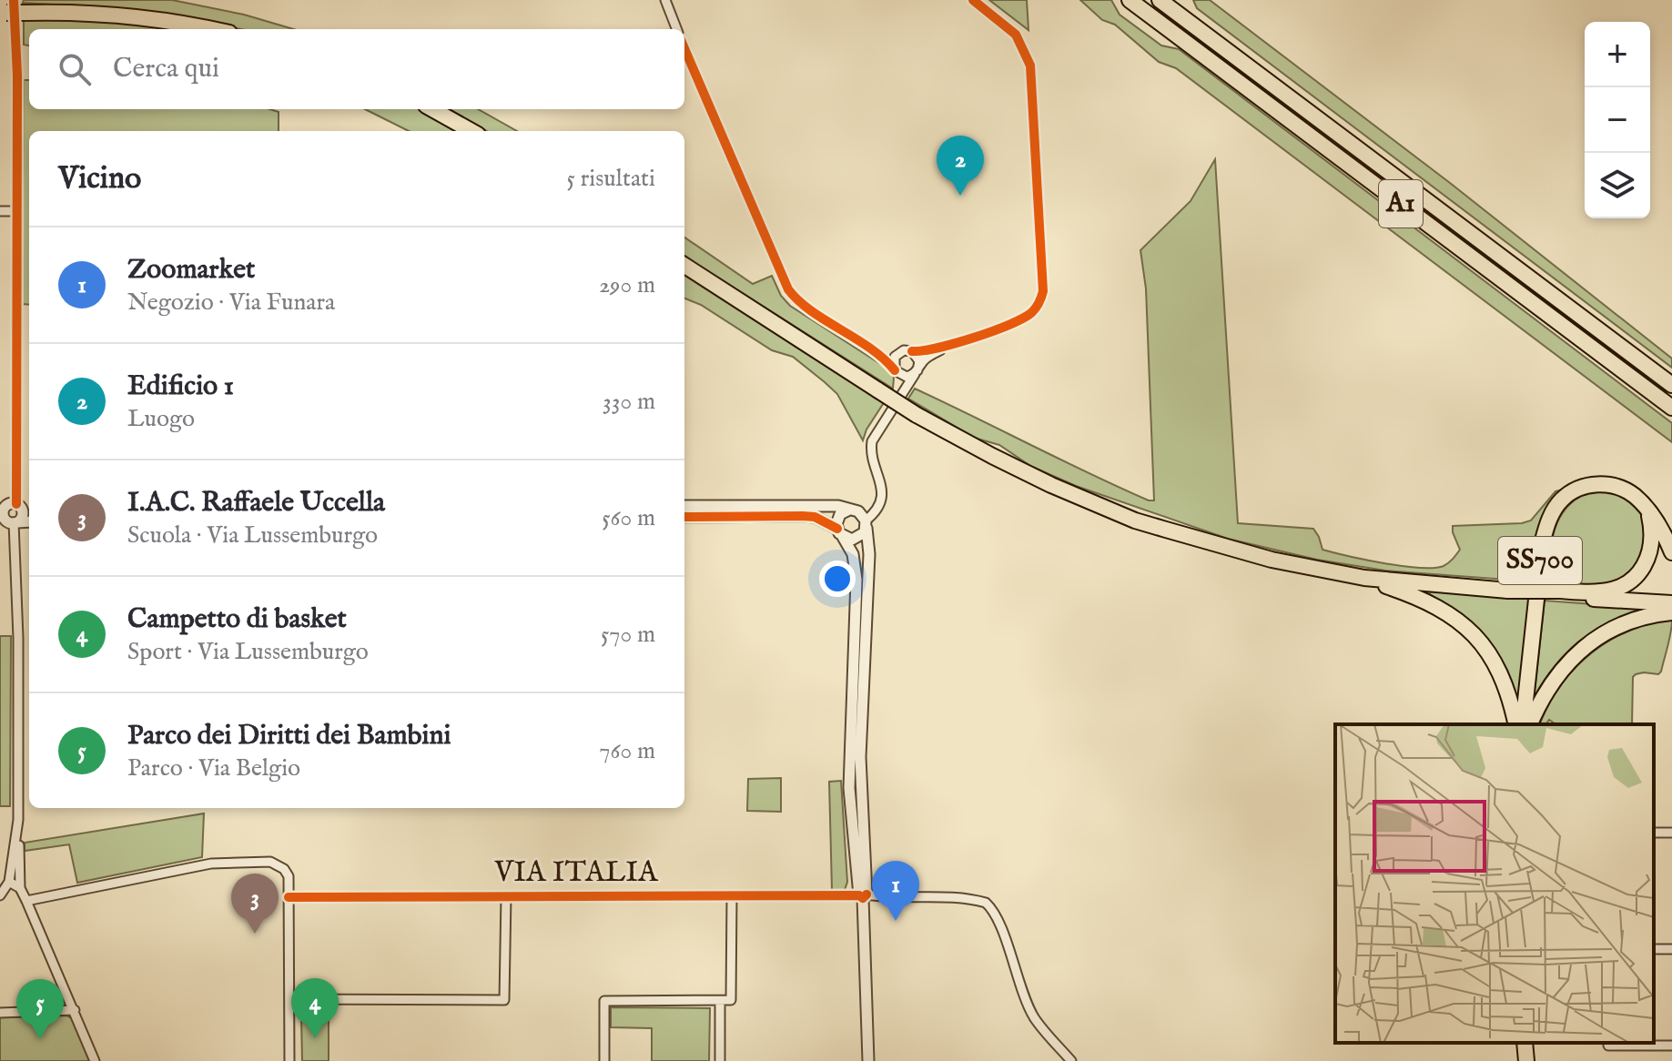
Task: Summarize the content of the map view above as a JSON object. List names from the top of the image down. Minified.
{"streets":{"highway":["A1","SS700"],"street":["VIA ITALIA"]},"page":{"map_buttons":["+","−"],"search":"Cerca qui","heading":["Vicino","5 risultati"],"pins":["2","1","3","4","5"],"list":[{"mark":"1","name":"Zoomarket","note":"Negozio · Via Funara","value":"290 m"},{"mark":"2","name":"Edificio 1","note":"Luogo","value":"330 m"},{"mark":"3","name":"I.A.C. Raffaele Uccella","note":"Scuola · Via Lussemburgo","value":"560 m"},{"mark":"4","name":"Campetto di basket","note":"Sport · Via Lussemburgo","value":"570 m"},{"mark":"5","name":"Parco dei Diritti dei Bambini","note":"Parco · Via Belgio","value":"760 m"}]}}
